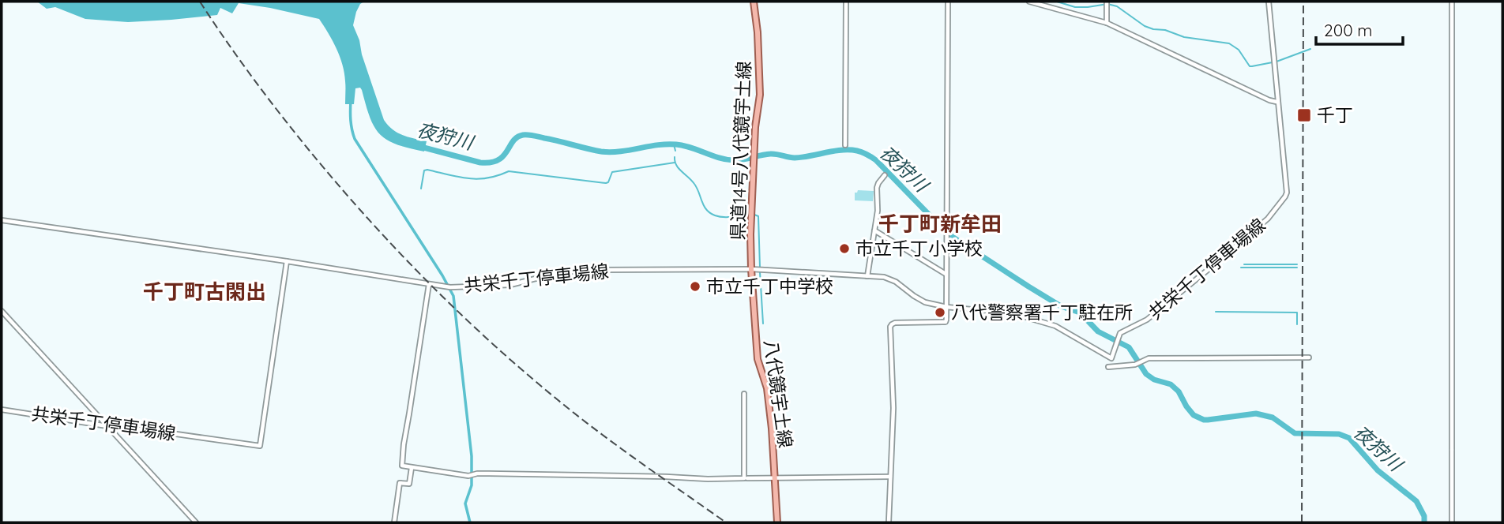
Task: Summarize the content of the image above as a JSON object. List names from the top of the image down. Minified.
{"streets":{"main road":["県道14号八代鏡宇土線","八代鏡宇土線"],"street":["共栄千丁停車場線"]},"crossings":[["県道14号八代鏡宇土線","共栄千丁停車場線"],["県道14号八代鏡宇土線","八代鏡宇土線"],["共栄千丁停車場線","八代鏡宇土線"]],"districts":["千丁町新牟田","千丁町古閑出"],"water":["夜狩川"],"places":{"transit":["千丁"],"other":["市立千丁小学校","市立千丁中学校","八代警察署千丁駐在所"]},"scale_bar":"200 m"}
